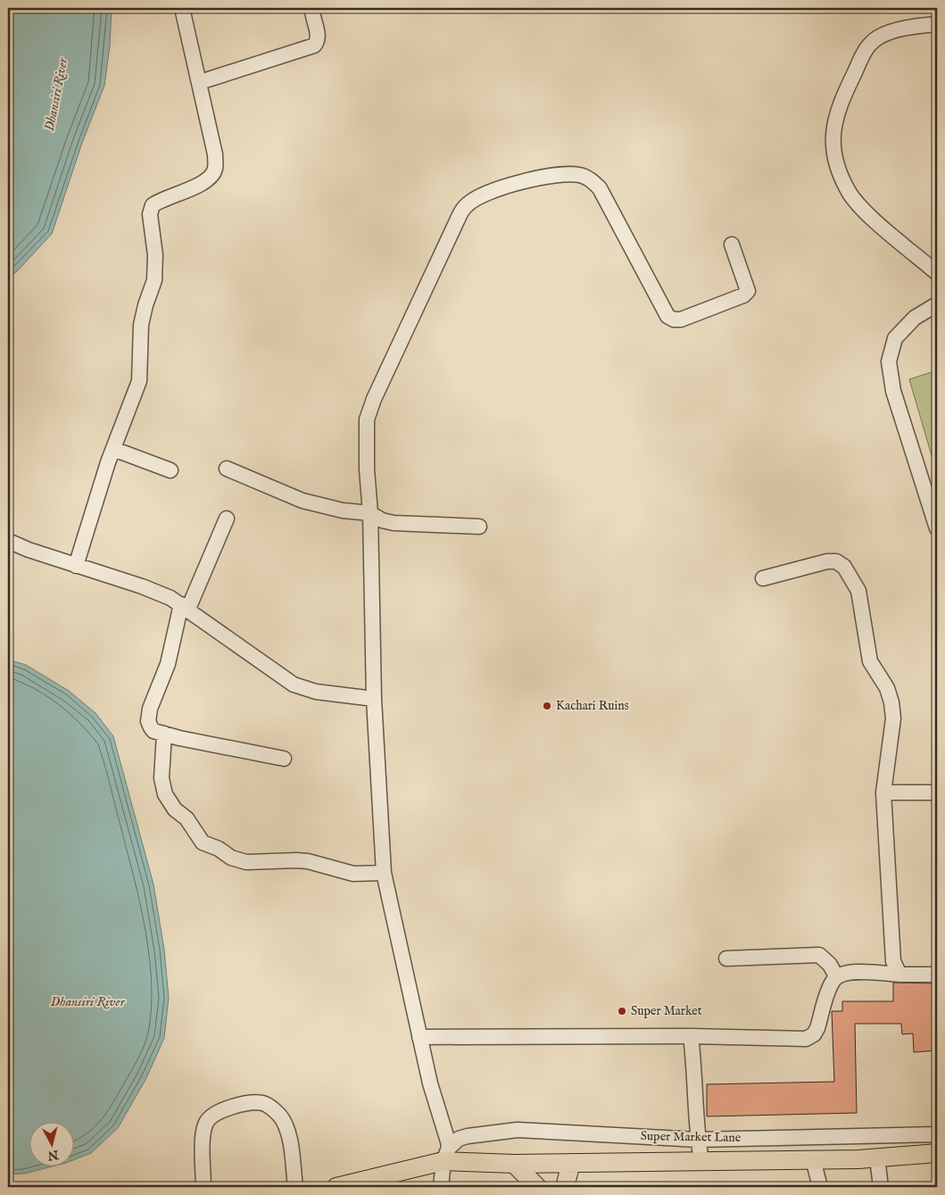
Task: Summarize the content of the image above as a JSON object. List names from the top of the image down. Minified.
{"streets":{"street":["Super Market Lane"]},"water":["Dhansiri River"],"places":["Kachari Ruins","Super Market"],"north":"bottom"}
